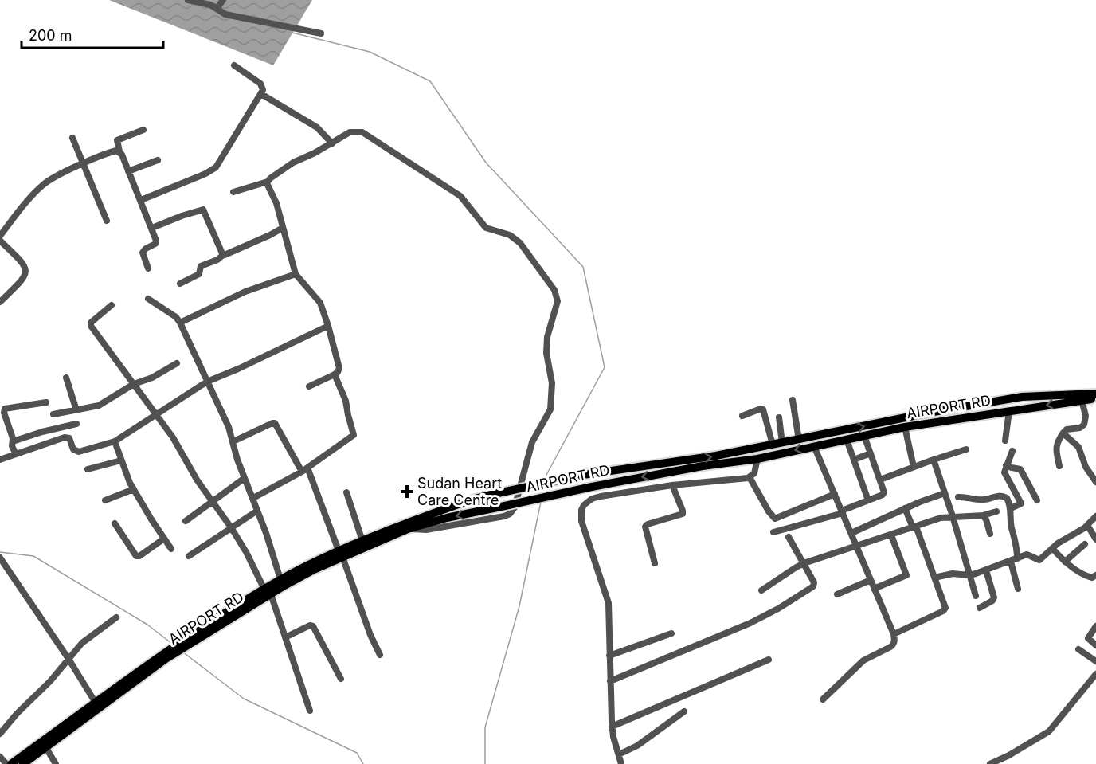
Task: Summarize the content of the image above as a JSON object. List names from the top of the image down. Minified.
{"streets":{"main road":["AIRPORT RD"]},"places":{"health":["Sudan Heart Care Centre"]},"scale_bar":"200 m"}
